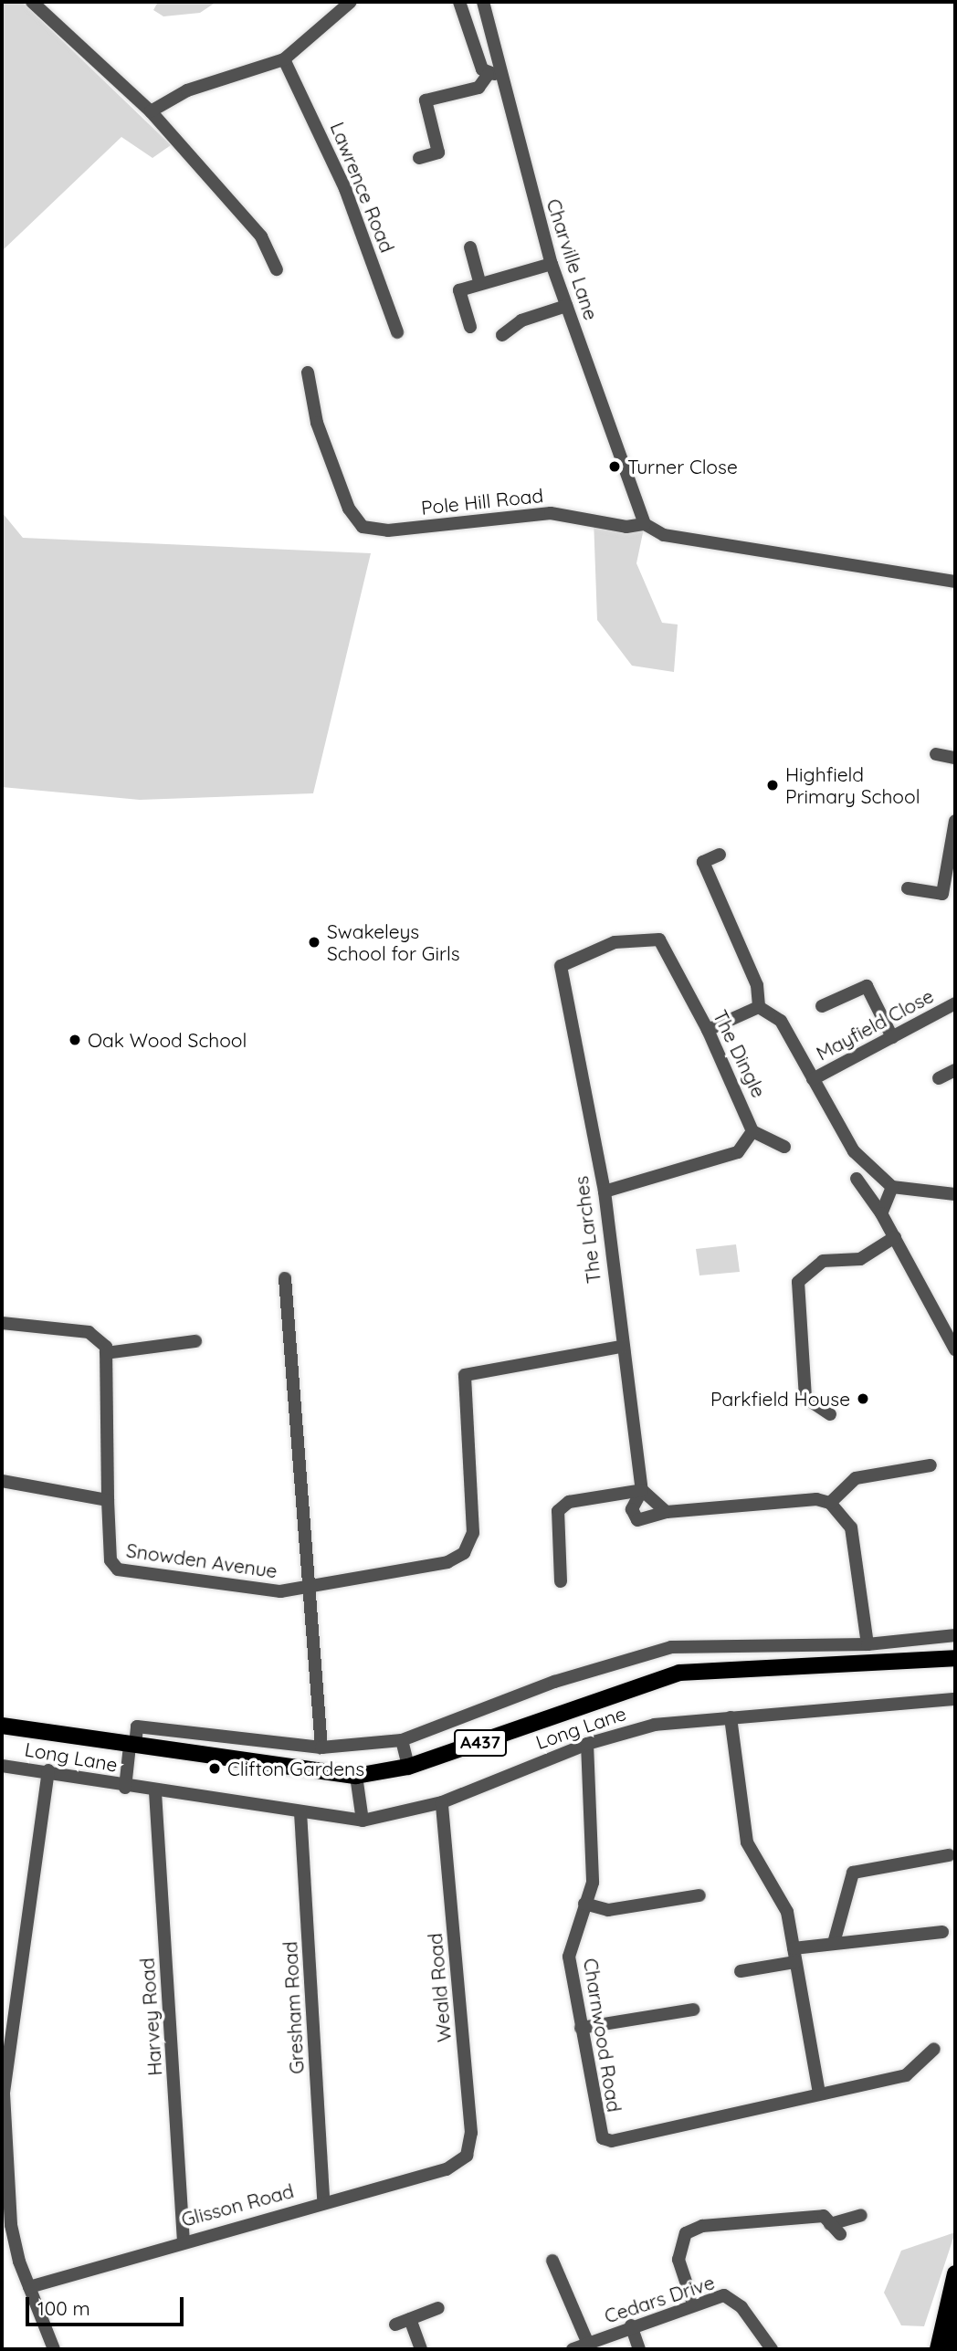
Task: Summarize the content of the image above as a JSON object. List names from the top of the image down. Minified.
{"streets":{"main road":["Long Lane","A437"],"street":["Lawrence Road","Charville Lane","Pole Hill Road","Mayfield Close","The Dingle","The Larches","Snowden Avenue","Weald Road","Gresham Road","Harvey Road","Charnwood Road","Glisson Road","Cedars Drive"]},"crossings":[["Charville Lane","Pole Hill Road"],["The Dingle","The Larches"],["The Larches","Snowden Avenue"],["Long Lane","Weald Road"],["Long Lane","Gresham Road"],["Long Lane","Harvey Road"],["Long Lane","Charnwood Road"],["Weald Road","Glisson Road"],["Gresham Road","Glisson Road"],["Harvey Road","Glisson Road"]],"places":["Turner Close","Highfield Primary School","Swakeleys School for Girls","Oak Wood School","Parkfield House","Clifton Gardens"],"scale_bar":"100 m"}
